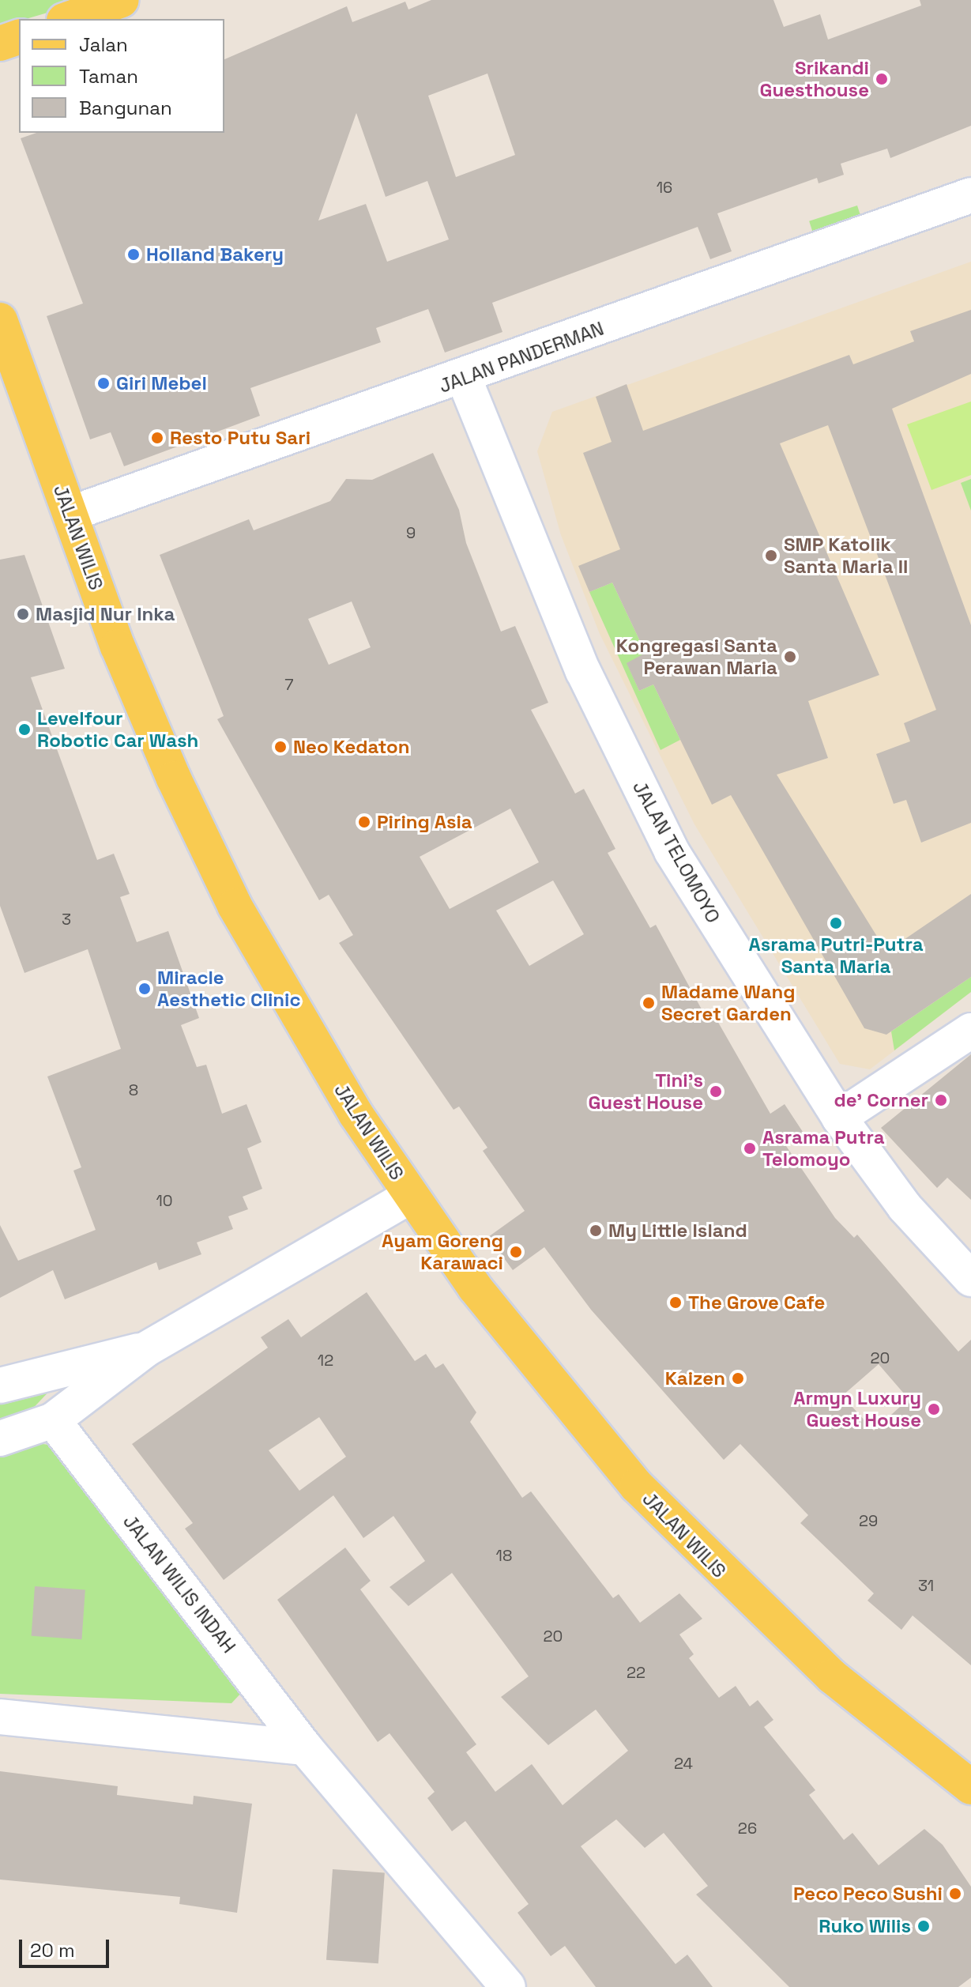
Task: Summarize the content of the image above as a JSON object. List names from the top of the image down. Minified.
{"streets":{"main road":["JALAN WILIS"],"street":["JALAN PANDERMAN","JALAN TELOMOYO","JALAN WILIS INDAH"]},"crossings":[["JALAN PANDERMAN","JALAN WILIS"],["JALAN PANDERMAN","JALAN TELOMOYO"]],"places":["Srikandi Guesthouse","Holland Bakery","Giri Mebel","Resto Putu Sari","SMP Katolik Santa Maria II","Masjid Nur Inka","Kongregasi Santa Perawan Maria","Levelfour Robotic Car Wash","Neo Kedaton","Piring Asia","Asrama Putri-Putra Santa Maria","Miracle Aesthetic Clinic","Madame Wang Secret Garden","Tini’s Guest House","de' Corner","Asrama Putra Telomoyo","My Little Island","Ayam Goreng Karawaci","The Grove Cafe","Kaizen","Armyn Luxury Guest House","Peco Peco Sushi","Ruko Wilis"],"house_numbers":["16","9","7","3","8","10","20","12","29","18","31","20","22","24","26"],"legend":["Jalan","Taman","Bangunan"],"scale_bar":"20 m"}
